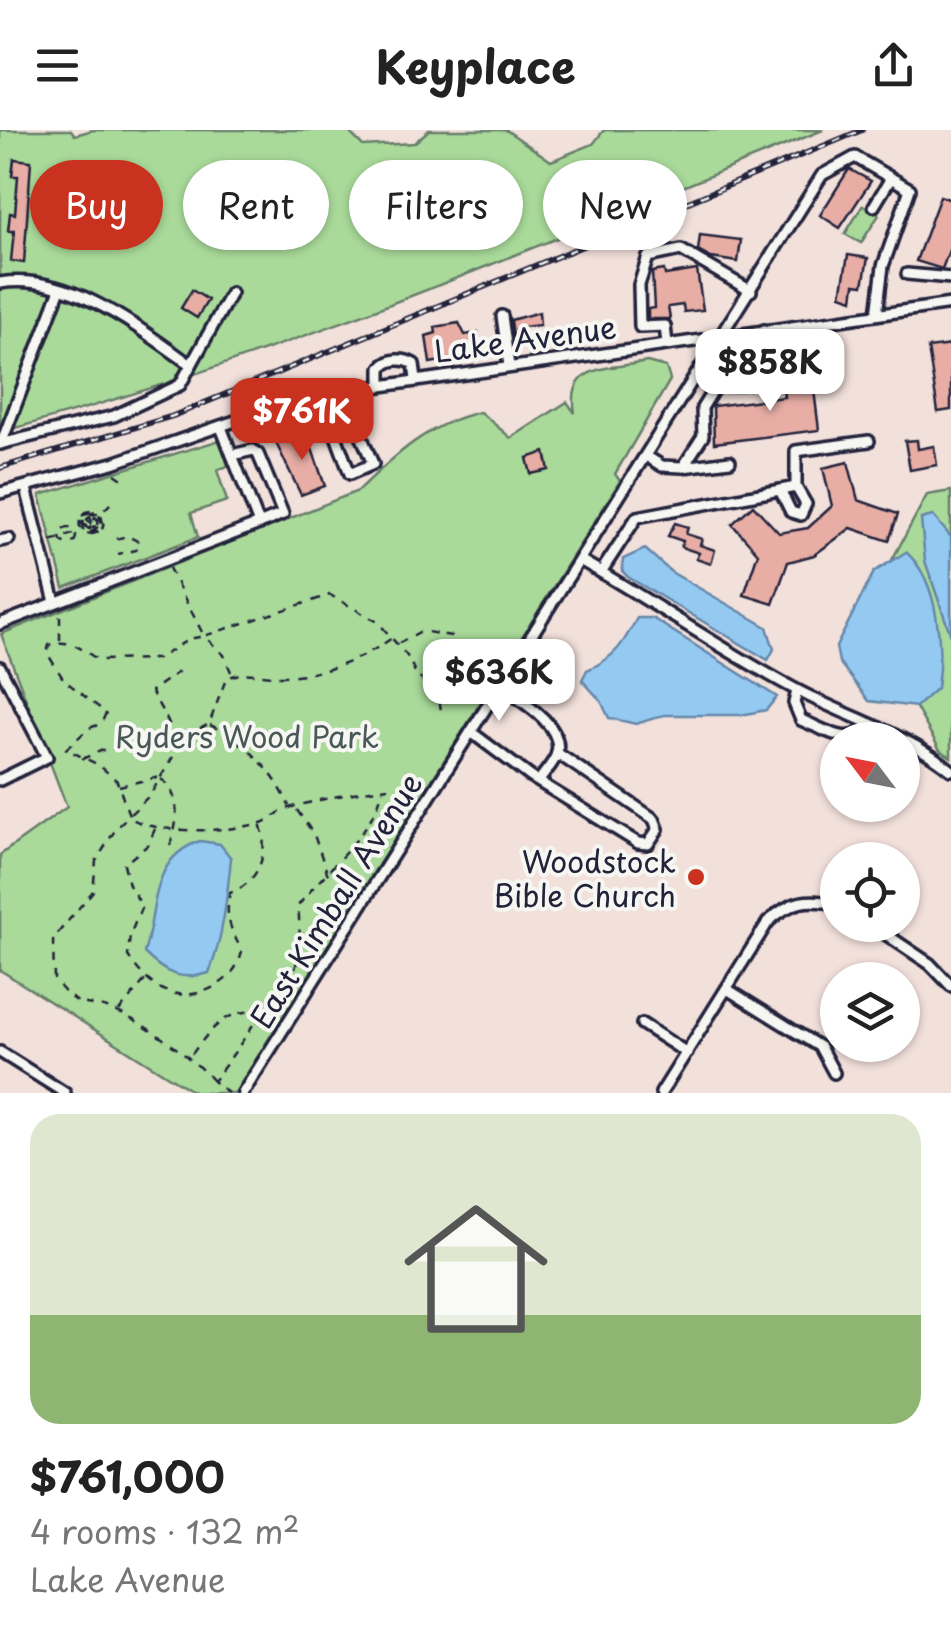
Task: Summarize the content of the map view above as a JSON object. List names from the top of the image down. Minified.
{"streets":{"street":["Lake Avenue","East Kimball Avenue"]},"crossings":[["Lake Avenue","East Kimball Avenue"]],"parks":["Ryders Wood Park"],"places":["Woodstock Bible Church"],"north":"top left","page":{"header":"Keyplace","chip":["Buy","Rent","Filters","New"],"price":["$858K","$761K","$636K"],"list":[{"name":"$761,000","note":"4 rooms · 132 m² · Lake Avenue"}]}}
